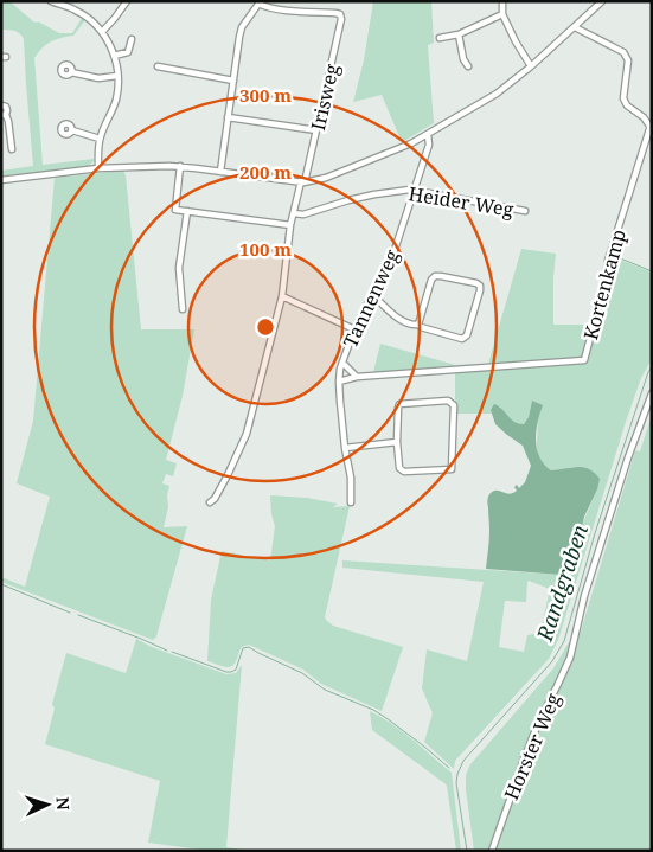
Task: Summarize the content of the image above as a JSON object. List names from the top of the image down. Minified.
{"streets":{"street":["Irisweg","Heider Weg","Kortenkamp","Tannenweg","Horster Weg"]},"crossings":[["Irisweg","Heider Weg"],["Heider Weg","Tannenweg"],["Kortenkamp","Tannenweg"]],"water":["Randgraben"],"north":"right","rings":["300 m","200 m","100 m"]}
